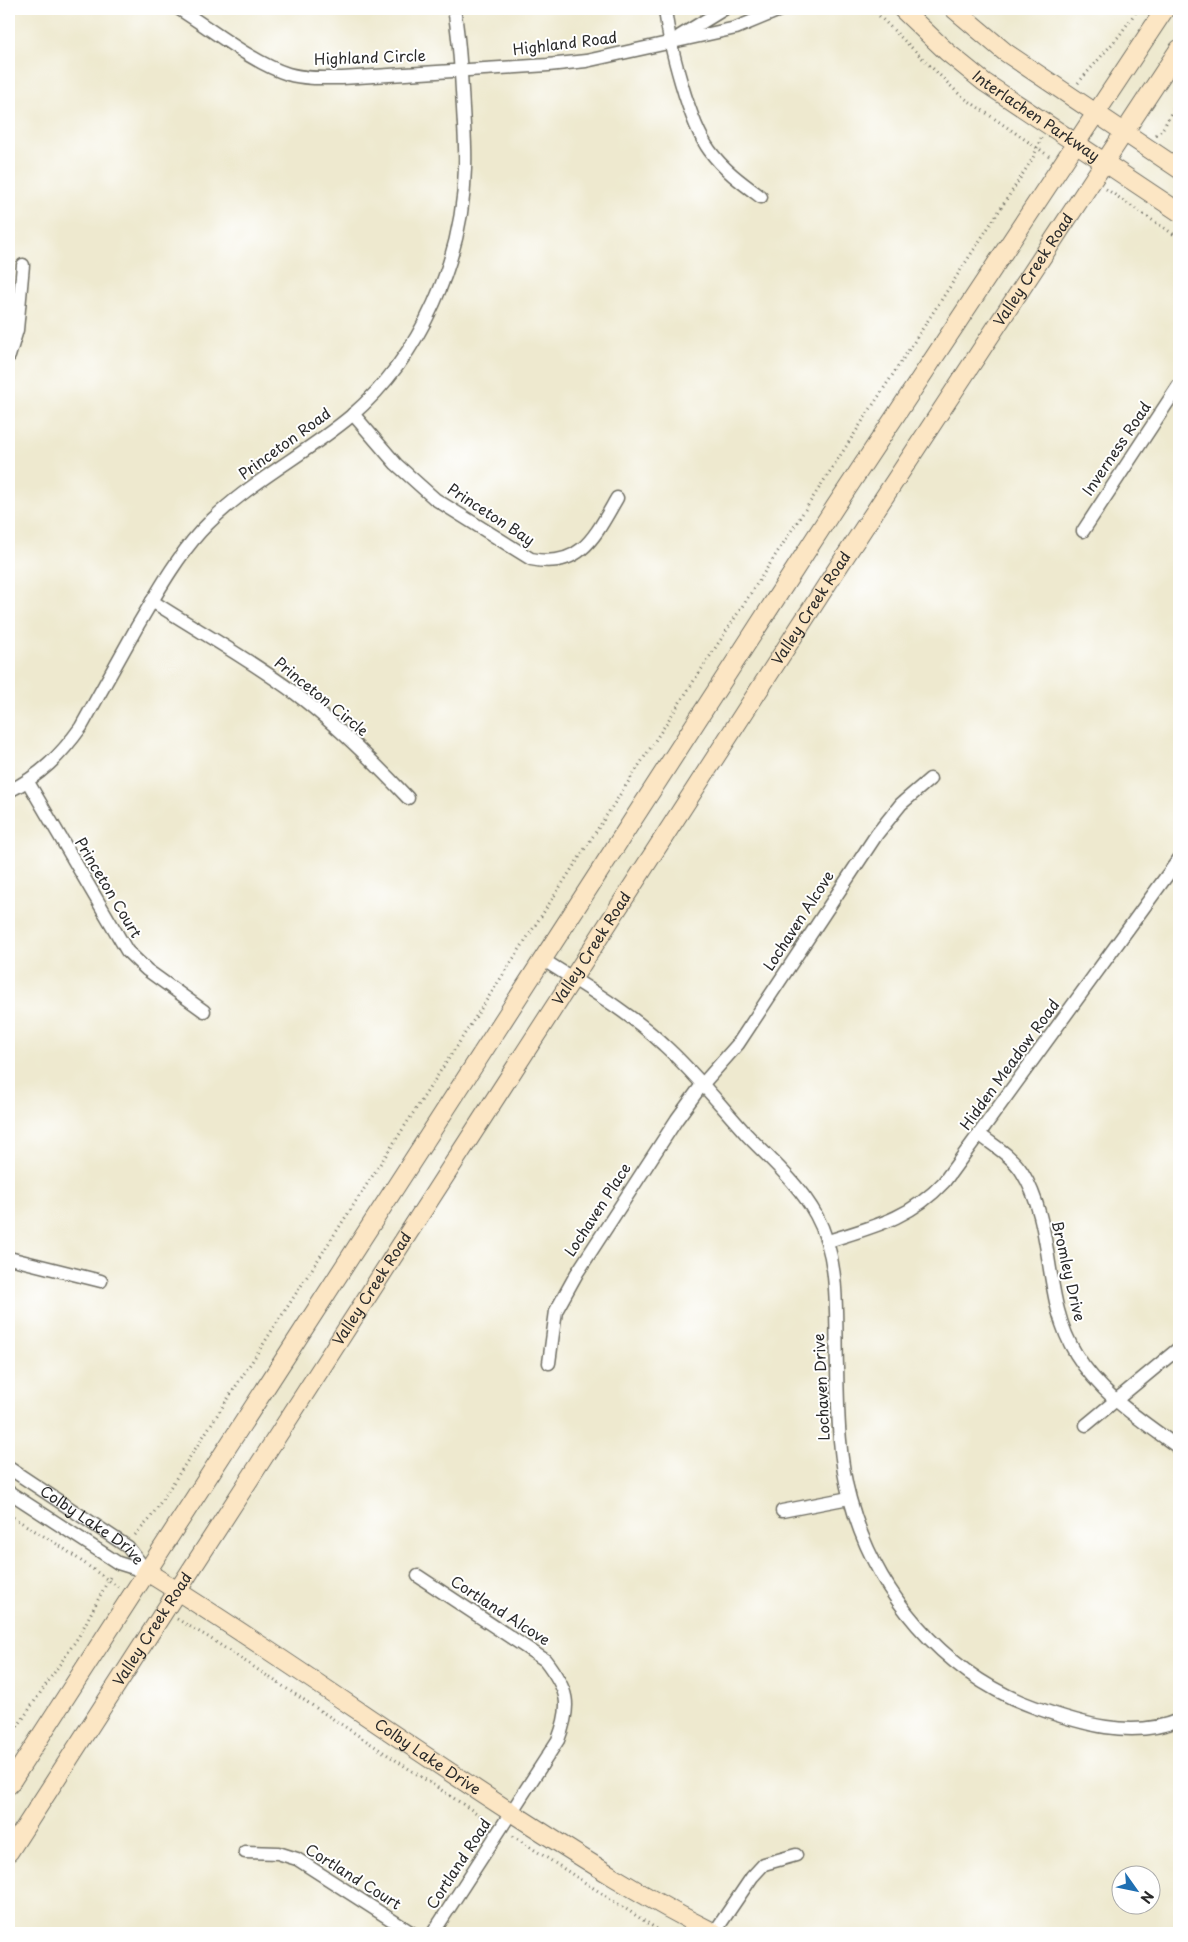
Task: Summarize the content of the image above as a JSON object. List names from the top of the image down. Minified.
{"streets":{"main road":["Interlachen Parkway","Valley Creek Road","Colby Lake Drive"],"street":["Highland Road","Highland Circle","Princeton Road","Inverness Road","Princeton Bay","Princeton Circle","Princeton Court","Lochaven Alcove","Hidden Meadow Road","Lochaven Place","Bromley Drive","Lochaven Drive","Cortland Alcove","Cortland Road","Cortland Court"]},"crossings":[["Highland Road","Highland Circle"],["Highland Road","Princeton Road"],["Highland Circle","Princeton Road"],["Interlachen Parkway","Valley Creek Road"],["Valley Creek Road","Lochaven Drive"],["Valley Creek Road","Colby Lake Drive"],["Princeton Road","Princeton Bay"],["Princeton Road","Princeton Circle"],["Princeton Road","Princeton Court"],["Lochaven Alcove","Lochaven Place"],["Lochaven Alcove","Lochaven Drive"],["Hidden Meadow Road","Bromley Drive"],["Hidden Meadow Road","Lochaven Drive"],["Lochaven Place","Lochaven Drive"],["Colby Lake Drive","Cortland Alcove"],["Colby Lake Drive","Cortland Road"],["Cortland Alcove","Cortland Road"]],"north":"bottom right"}
